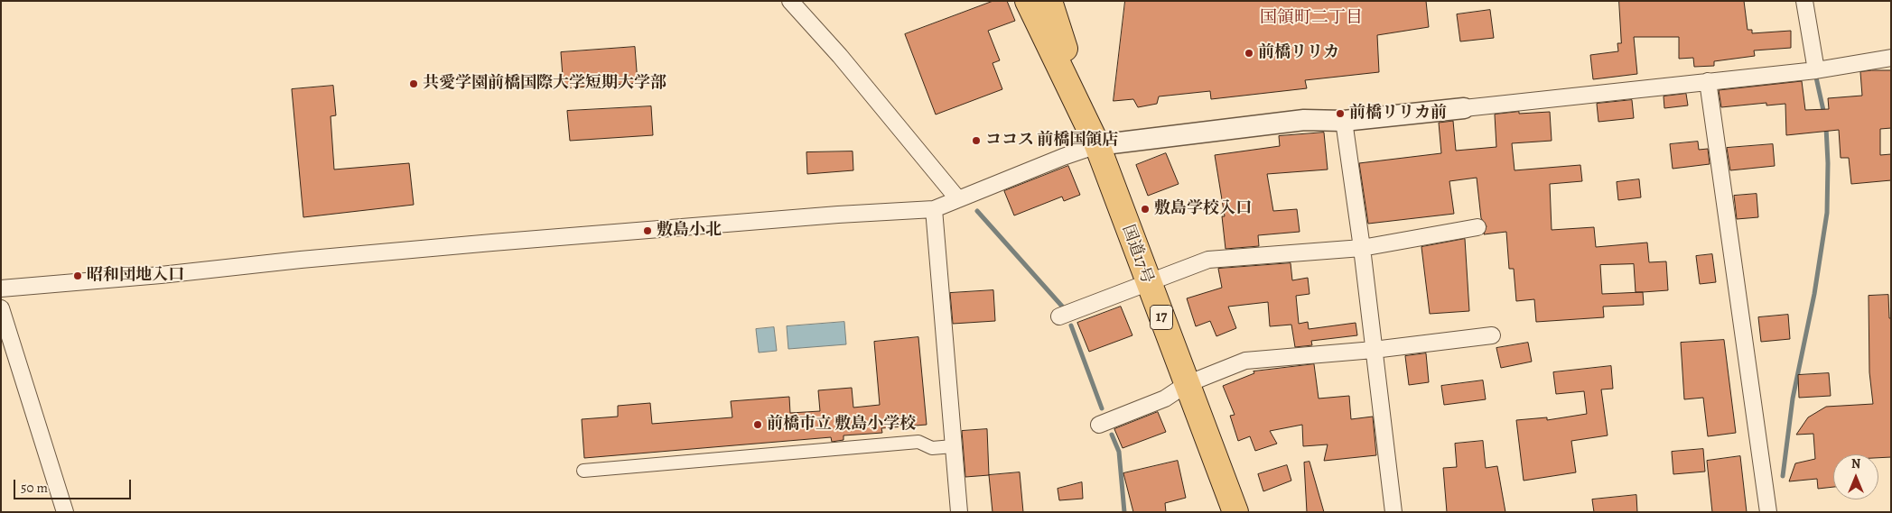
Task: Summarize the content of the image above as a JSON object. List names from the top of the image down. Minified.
{"streets":{"highway":["国道17号","17"]},"districts":["国領町二丁目"],"places":["前橋リリカ","共愛学園前橋国際大学短期大学部","前橋リリカ前","ココス 前橋国領店","敷島学校入口","敷島小北","昭和団地入口","前橋市立 敷島小学校"],"scale_bar":"50 m","north":"top"}
